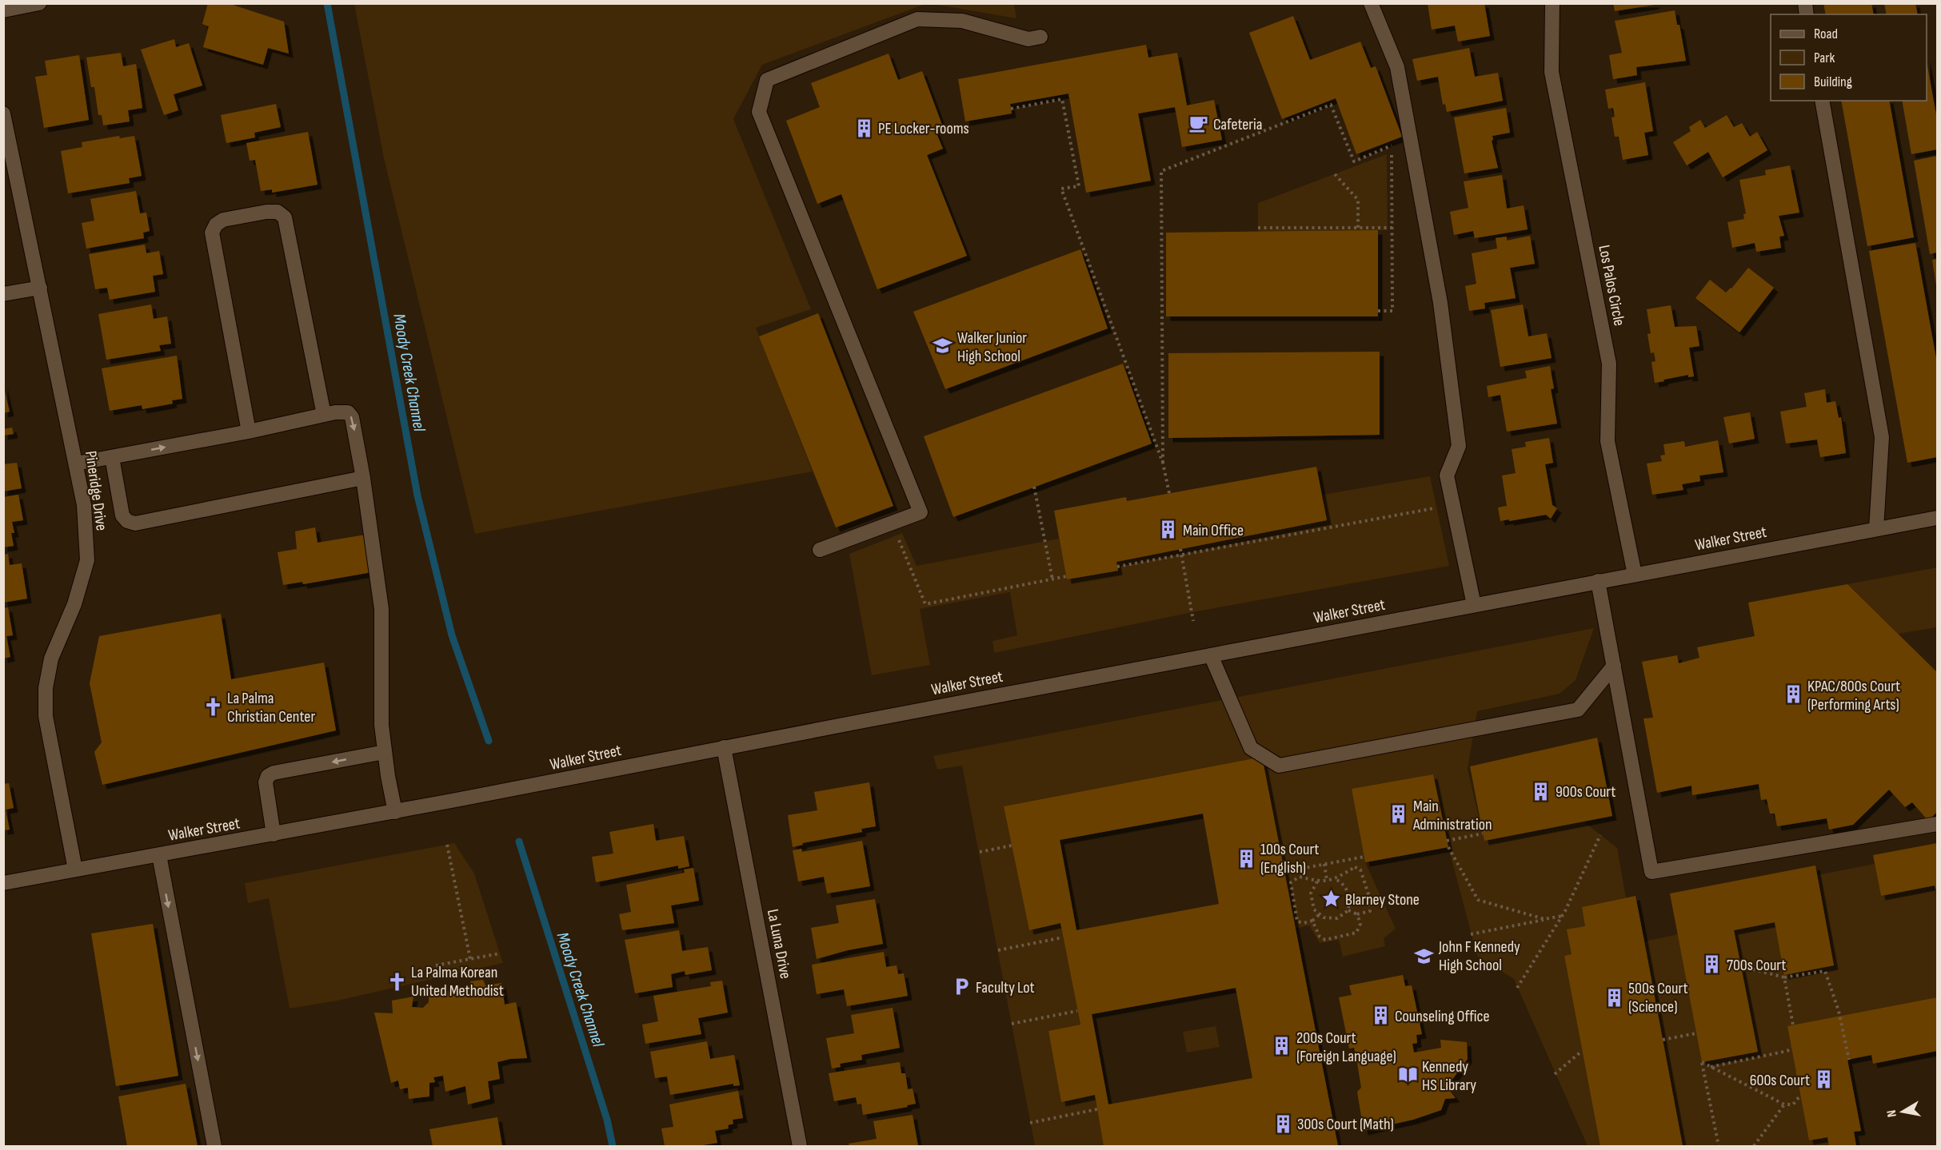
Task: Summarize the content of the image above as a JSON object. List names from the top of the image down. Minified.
{"streets":{"main road":["Los Palos Circle","Pineridge Drive","Walker Street","La Luna Drive"]},"crossings":[["Los Palos Circle","Walker Street"],["Pineridge Drive","Walker Street"],["Walker Street","La Luna Drive"]],"water":["Moody Creek Channel"],"places":{"cafe":["Cafeteria"],"building":["PE Locker-rooms","Main Office","KPAC/800s Court (Performing Arts)","900s Court","Main Administration","100s Court (English)","700s Court","500s Court (Science)","Counseling Office","200s Court (Foreign Language)","600s Court","300s Court (Math)"],"school or university":["Walker Junior High School","John F Kennedy High School"],"church":["La Palma Christian Center","La Palma Korean United Methodist"],"place":["Blarney Stone"],"parking":["Faculty Lot"],"library":["Kennedy HS Library"]},"legend":["Road","Park","Building"],"north":"left"}
